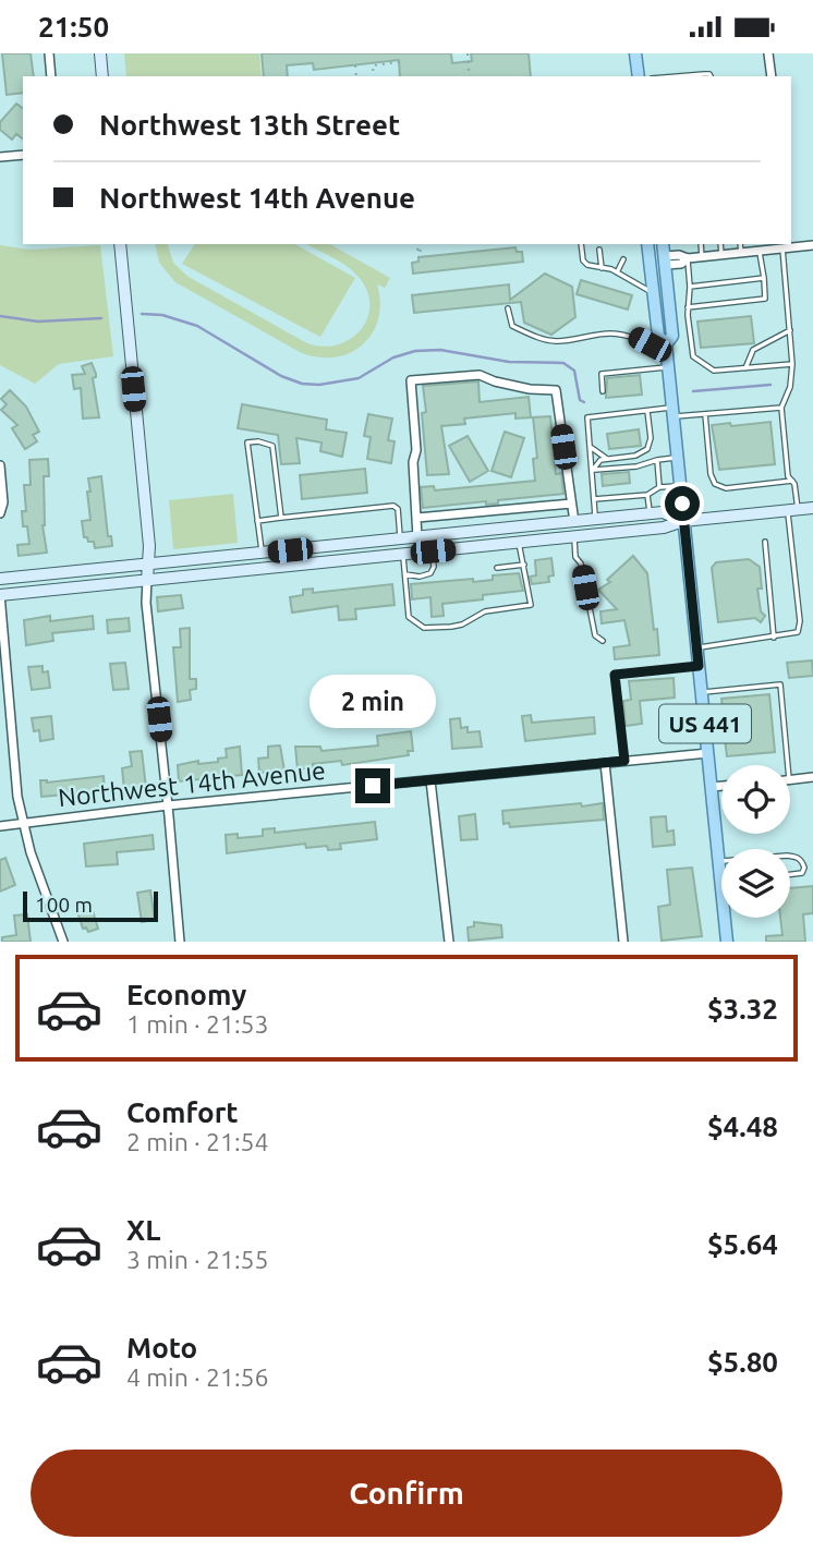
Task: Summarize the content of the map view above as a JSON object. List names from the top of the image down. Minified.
{"streets":{"main road":["US 441"],"street":["Northwest 14th Avenue"]},"crossings":[["US 441","Northwest 14th Avenue"]],"scale_bar":"100 m","page":{"status":"21:50","banner":["Northwest 13th Street","Northwest 14th Avenue"],"bubble":"2 min","scale":"100 m","list":[{"name":"Economy","note":"1 min · 21:53","value":"$3.32"},{"name":"Comfort","note":"2 min · 21:54","value":"$4.48"},{"name":"XL","note":"3 min · 21:55","value":"$5.64"},{"name":"Moto","note":"4 min · 21:56","value":"$5.80"}],"buttons":"Confirm"}}
